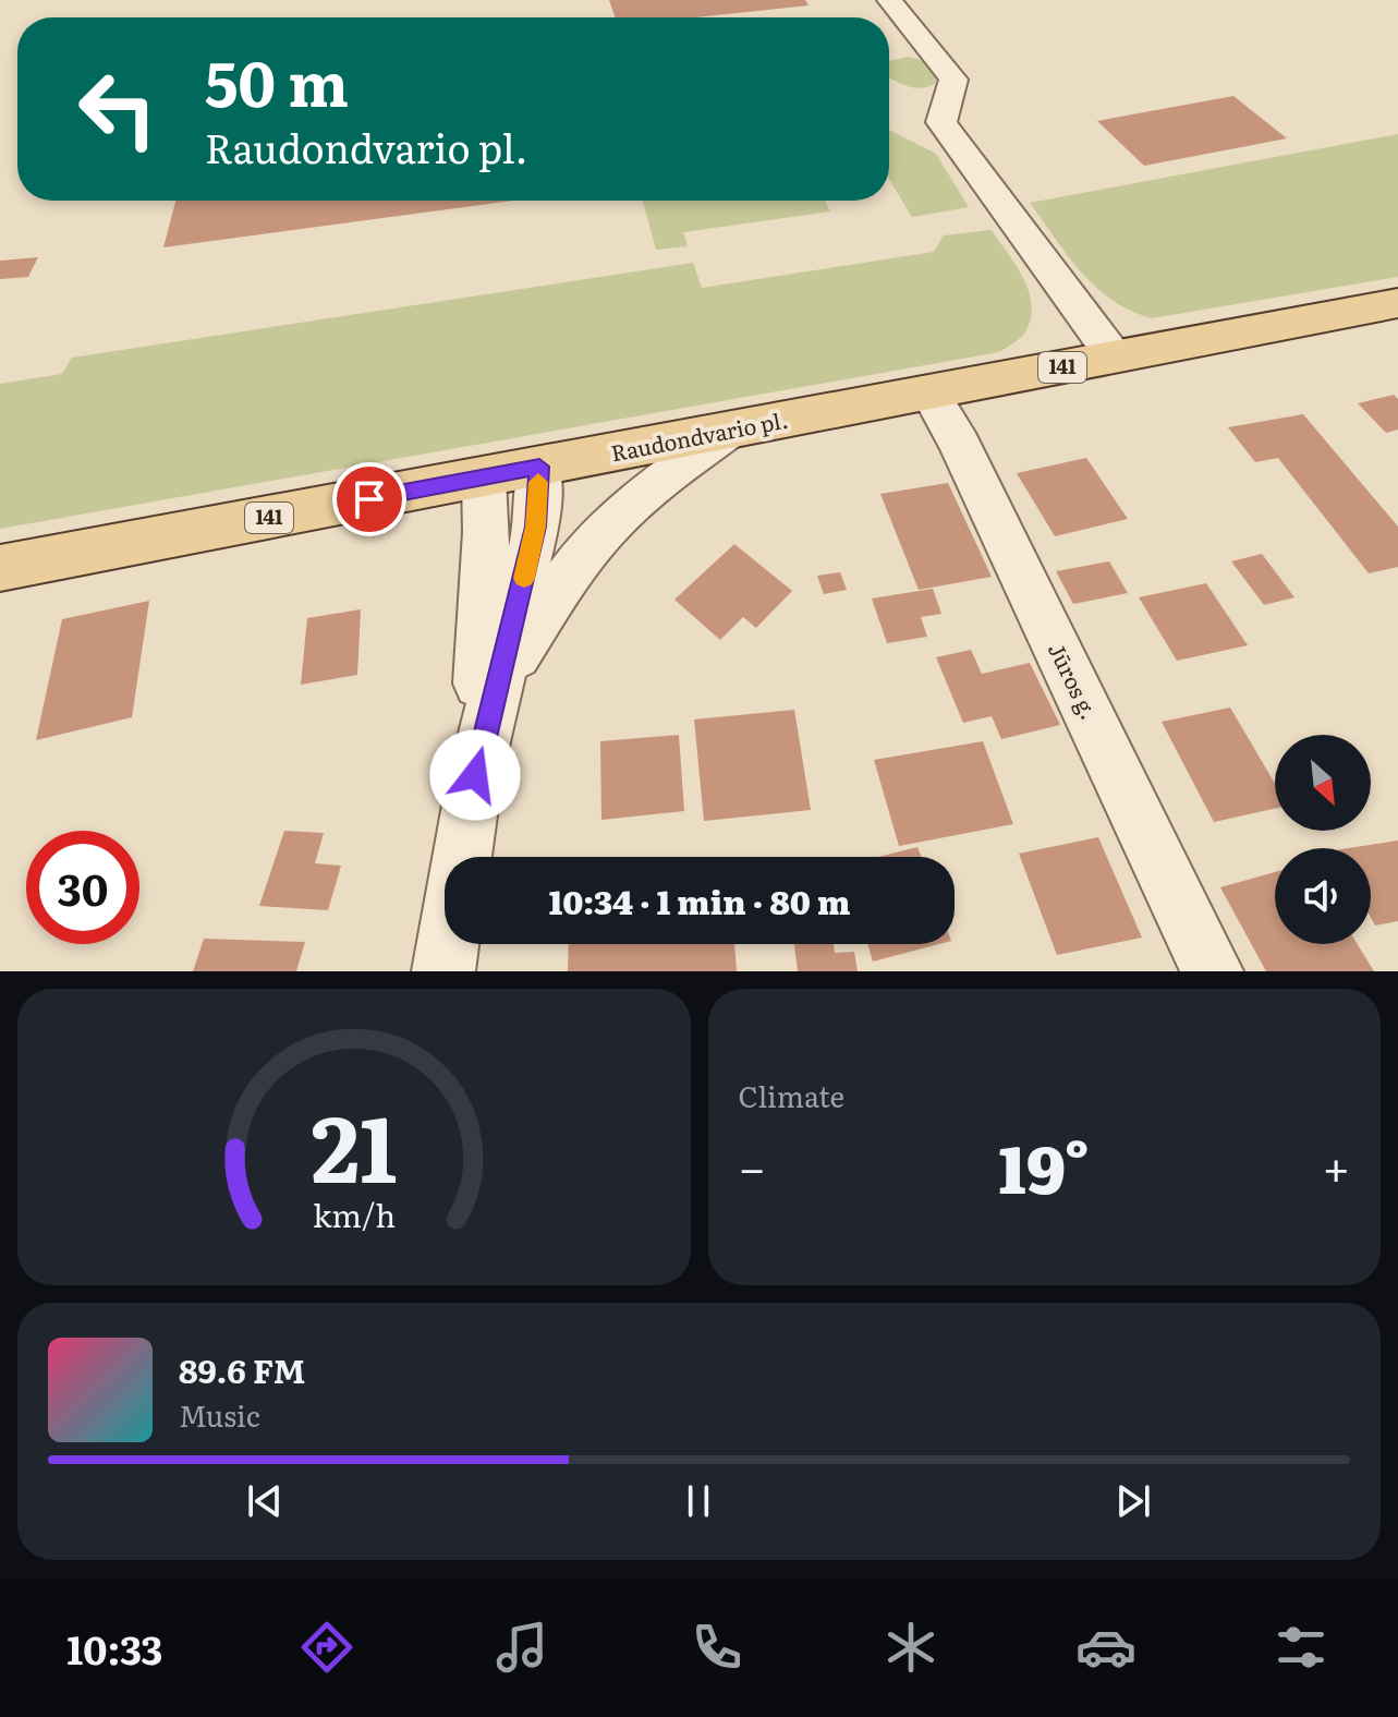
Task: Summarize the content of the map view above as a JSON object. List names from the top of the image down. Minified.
{"streets":{"main road":["141","Raudondvario pl."],"street":["Jūros g."]},"crossings":[["Raudondvario pl.","Jūros g."]],"north":"bottom right","page":{"turn":["50 m","Raudondvario pl."],"limit":"30","trip":"10:34 · 1 min · 80 m","tile":"Climate","heat":["−","19°","+"],"song":["89.6 FM","Music"],"tabs":"10:33","gauge":["21","km/h"]}}
